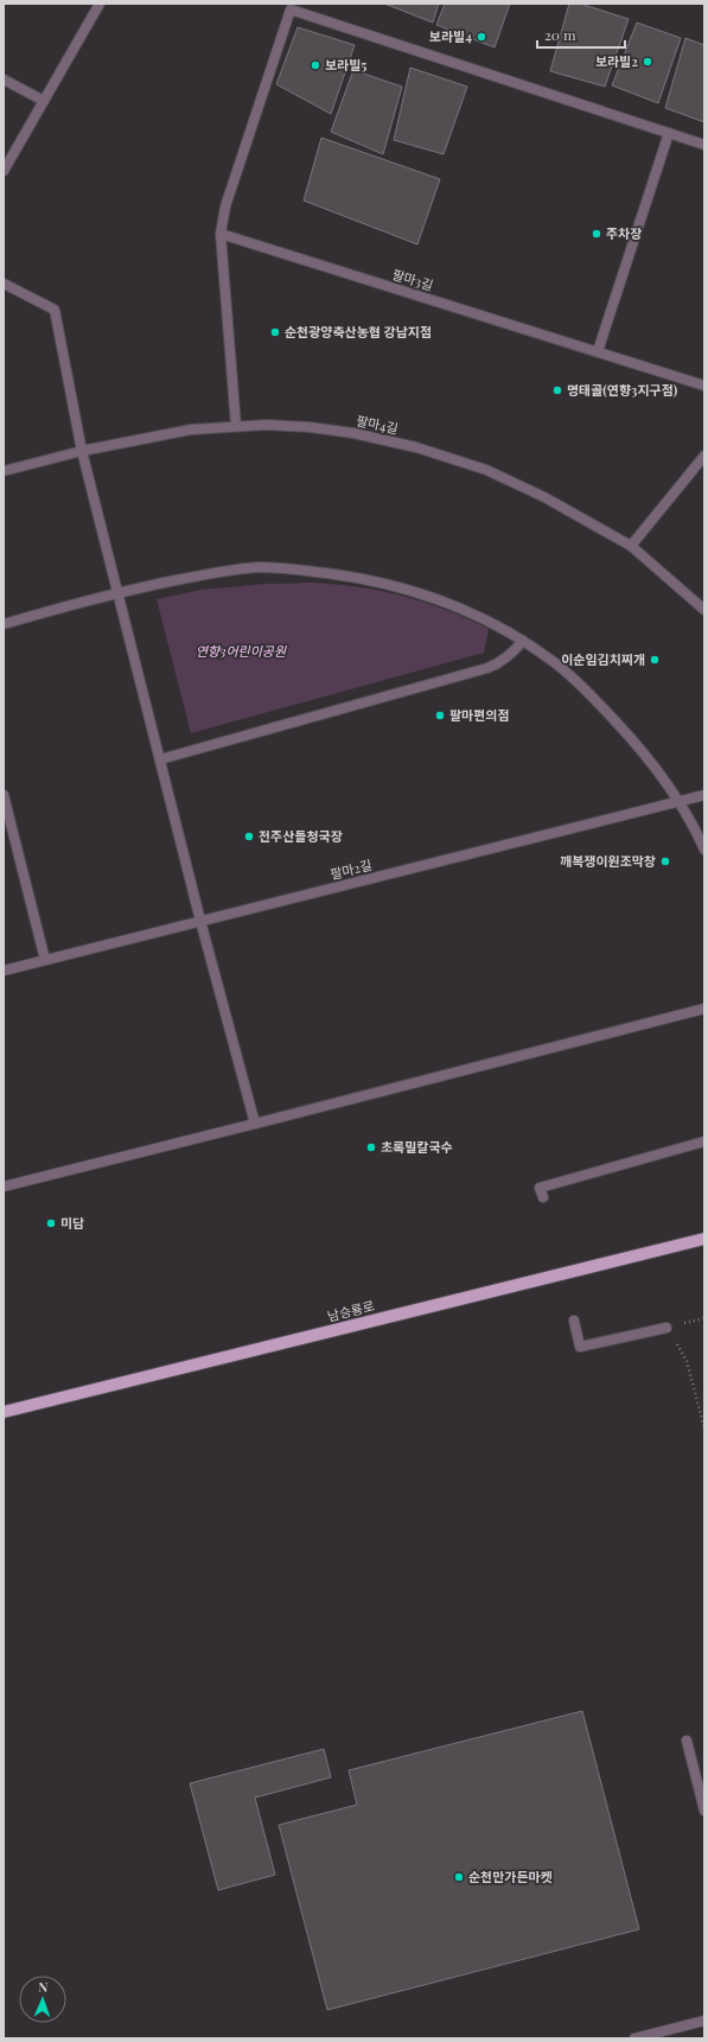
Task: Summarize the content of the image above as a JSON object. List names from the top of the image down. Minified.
{"streets":{"main road":["남승룡로"],"street":["팔마3길","팔마4길","팔마2길"]},"parks":["연향3어린이공원"],"places":["보라빌4","보라빌2","보라빌5","주차장","순천광양축산농협 강남지점","명태골(연향3지구점)","이순임김치찌개","팔마편의점","전주산들청국장","깨복쟁이원조막창","초록밀칼국수","미담","순천만가든마켓"],"scale_bar":"20 m","north":"top"}
